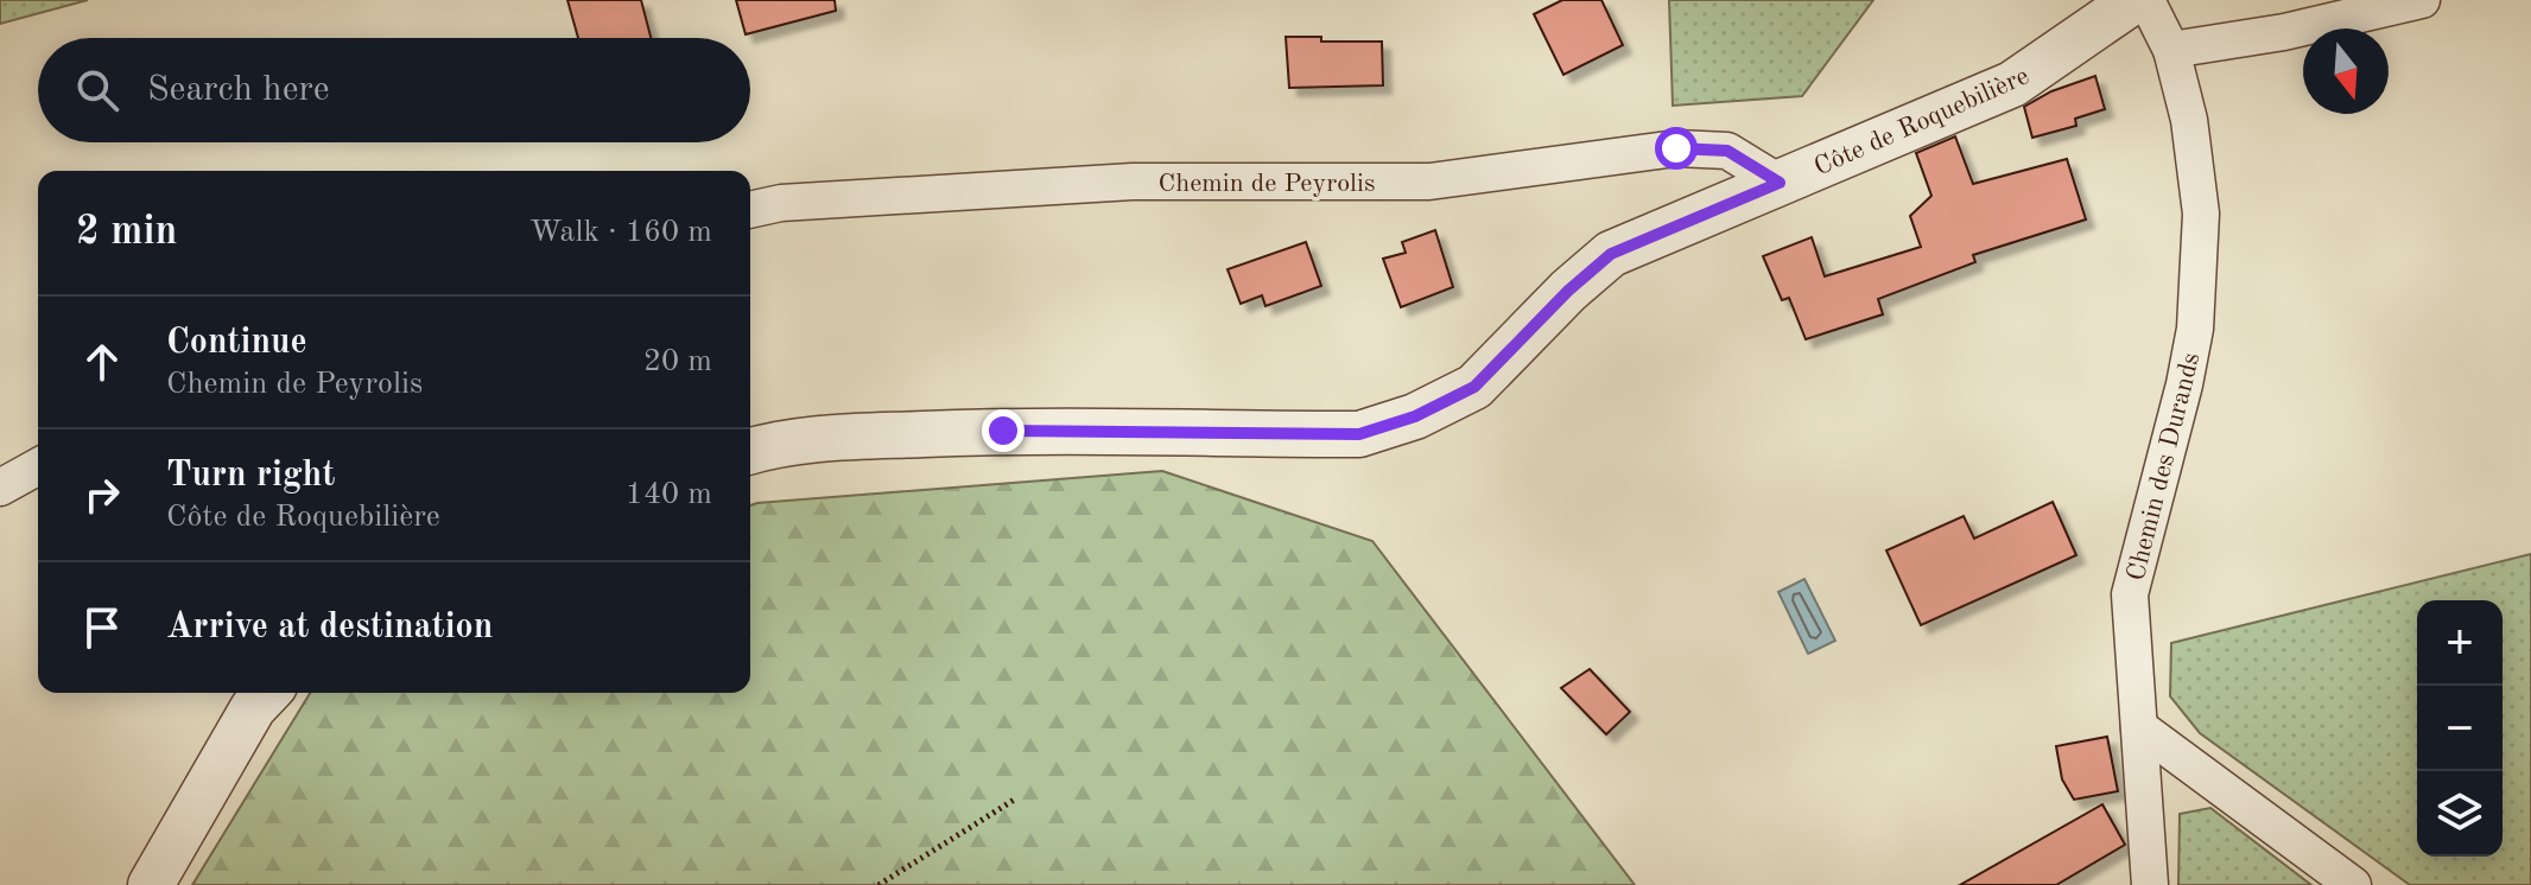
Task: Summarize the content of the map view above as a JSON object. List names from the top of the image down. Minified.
{"streets":{"street":["Côte de Roquebilière","Chemin de Peyrolis","Chemin des Durands"]},"crossings":[["Côte de Roquebilière","Chemin de Peyrolis"]],"north":"bottom","page":{"search":"Search here","heading":["2 min","Walk · 160 m"],"list":[["Continue","Chemin de Peyrolis","20 m"],["Turn right","Côte de Roquebilière","140 m"],"Arrive at destination"],"map_buttons":["+","−"]}}
